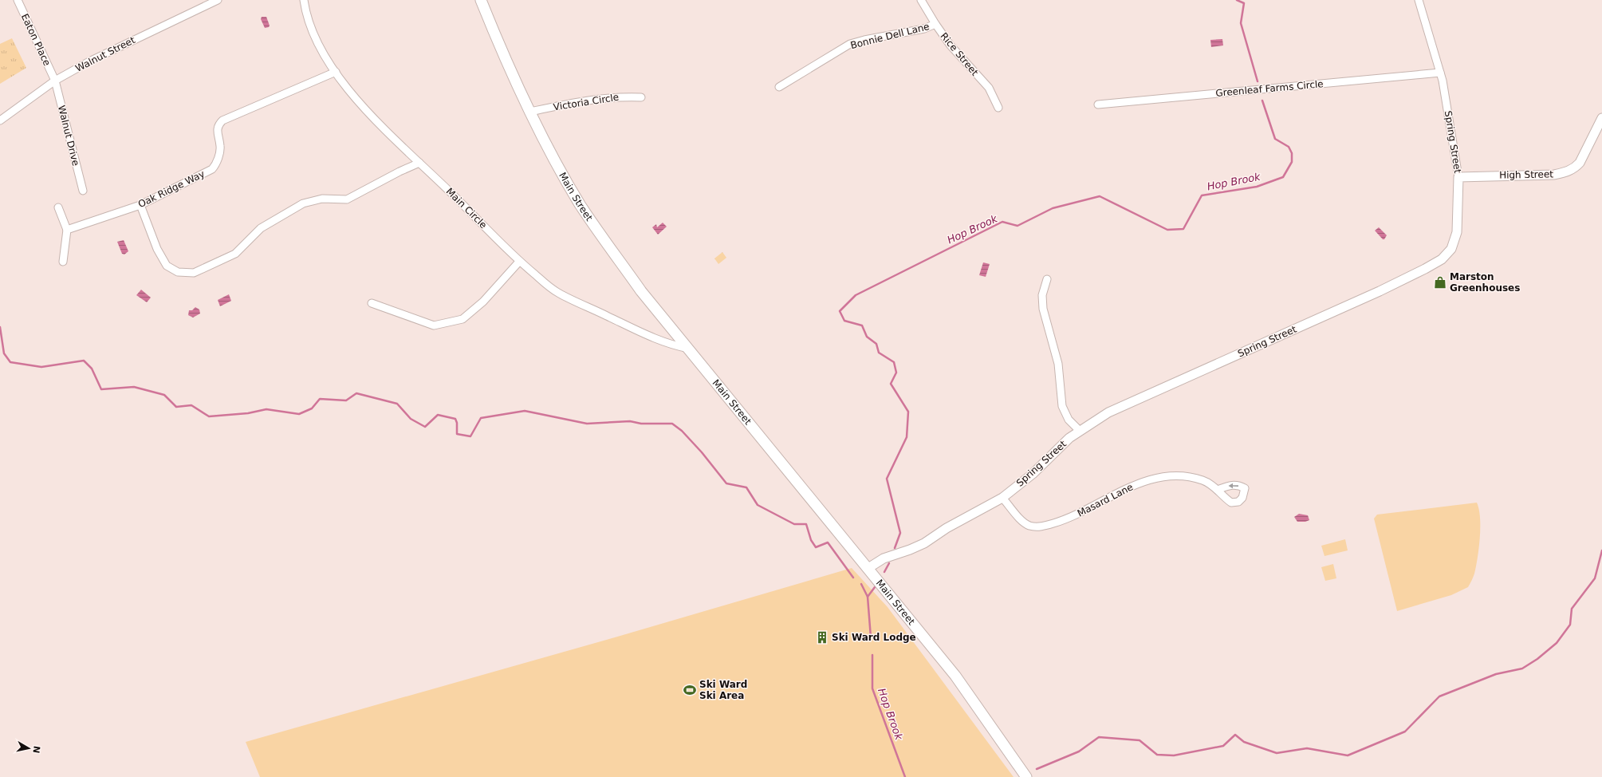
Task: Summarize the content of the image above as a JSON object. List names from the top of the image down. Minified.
{"streets":{"main road":["Main Street"],"street":["Bonnie Dell Lane","Eaton Place","Walnut Street","Rice Street","Greenleaf Farms Circle","Victoria Circle","Walnut Drive","Spring Street","High Street","Oak Ridge Way","Main Circle","Masard Lane"]},"crossings":[["Bonnie Dell Lane","Rice Street"],["Eaton Place","Walnut Street"],["Eaton Place","Walnut Drive"],["Walnut Street","Walnut Drive"],["Greenleaf Farms Circle","Spring Street"],["Victoria Circle","Main Street"],["Spring Street","High Street"],["Spring Street","Main Street"],["Spring Street","Masard Lane"],["Oak Ridge Way","Main Circle"],["Main Street","Main Circle"]],"water":["Hop Brook"],"places":{"shop":["Marston Greenhouses"],"building":["Ski Ward Lodge"],"sports":["Ski Ward Ski Area"]},"north":"right"}
